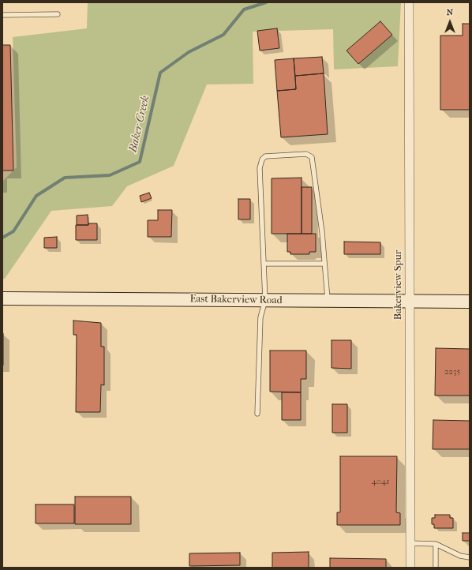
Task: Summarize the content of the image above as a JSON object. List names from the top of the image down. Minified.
{"streets":{"main road":["East Bakerview Road"],"street":["Bakerview Spur"]},"crossings":[["Bakerview Spur","East Bakerview Road"]],"water":["Baker Creek"],"house_numbers":["2235","4041"],"north":"top"}
